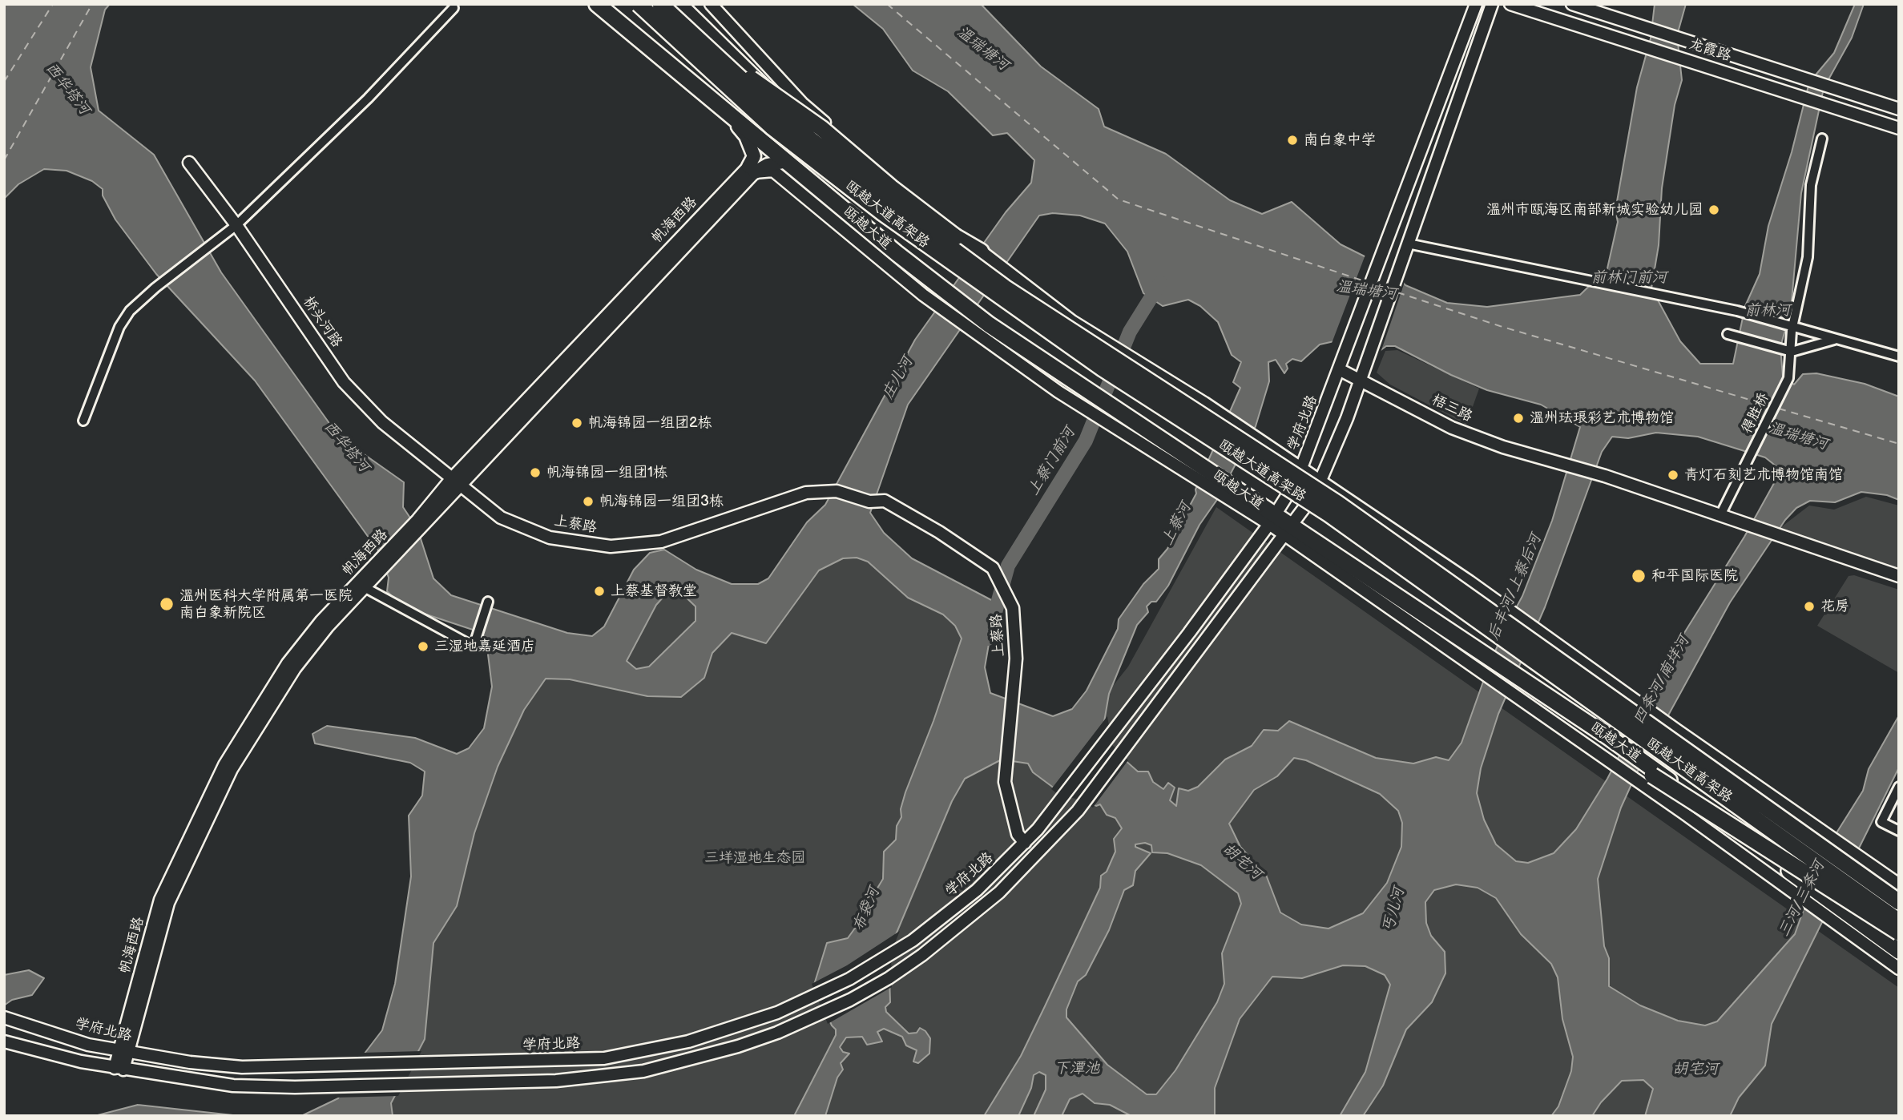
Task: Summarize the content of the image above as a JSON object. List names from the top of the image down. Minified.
{"streets":{"highway":["瓯越大道高架路","瓯越大道"],"main road":["龙霞路","帆海西路","桥头河路","梧三路","学府北路","上蔡路"],"street":["得胜桥"]},"crossings":[["帆海西路","桥头河路"],["帆海西路","学府北路"],["帆海西路","上蔡路"],["瓯越大道","学府北路"],["桥头河路","上蔡路"],["梧三路","得胜桥"],["梧三路","学府北路"],["学府北路","上蔡路"]],"water":["温瑞塘河","西华塔河","前林门前河","前林河","庄儿河","上蔡门前河","上蔡河","后丰河/上蔡后河","四条河/南垟河","胡宅河","三河/三条河","布袋河","丐儿河","下潭池"],"parks":["三垟湿地生态园"],"places":["南白象中学","温州市瓯海区南部新城实验幼儿园","温州珐琅彩艺术博物馆","帆海锦园一组团2栋","帆海锦园一组团1栋","青灯石刻艺术博物馆南馆","帆海锦园一组团3栋","和平国际医院","上蔡基督教堂","温州医科大学附属第一医院 南白象新院区","花房","三湿地嘉延酒店"]}
